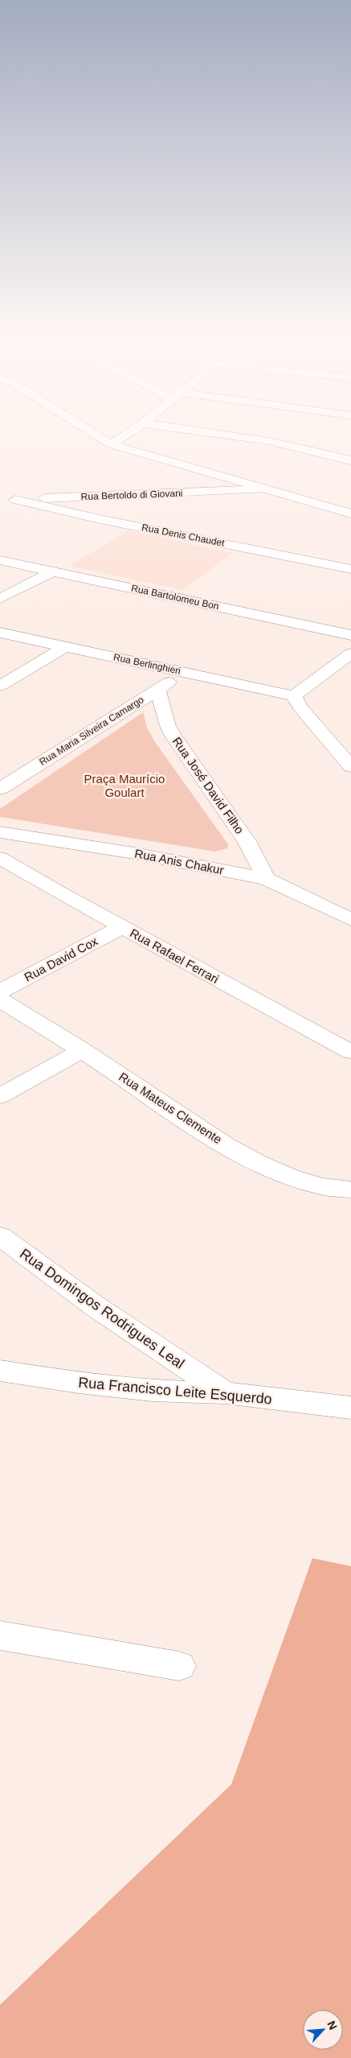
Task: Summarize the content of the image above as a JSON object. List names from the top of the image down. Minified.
{"streets":{"street":["Rua Bertoldo di Giovani","Rua Denis Chaudet","Rua Bartolomeu Bon","Rua Berlinghieri","Rua Maria Silveira Camargo","Rua José David Filho","Rua Anis Chakur","Rua Rafael Ferrari","Rua David Cox","Rua Mateus Clemente","Rua Domingos Rodrigues Leal","Rua Francisco Leite Esquerdo"]},"crossings":[["Rua Bertoldo di Giovani","Rua Denis Chaudet"],["Rua Berlinghieri","Rua Maria Silveira Camargo"],["Rua Maria Silveira Camargo","Rua José David Filho"],["Rua José David Filho","Rua Anis Chakur"],["Rua Rafael Ferrari","Rua David Cox"],["Rua Domingos Rodrigues Leal","Rua Francisco Leite Esquerdo"]],"parks":["Praça Maurício Goulart"],"north":"top right"}
